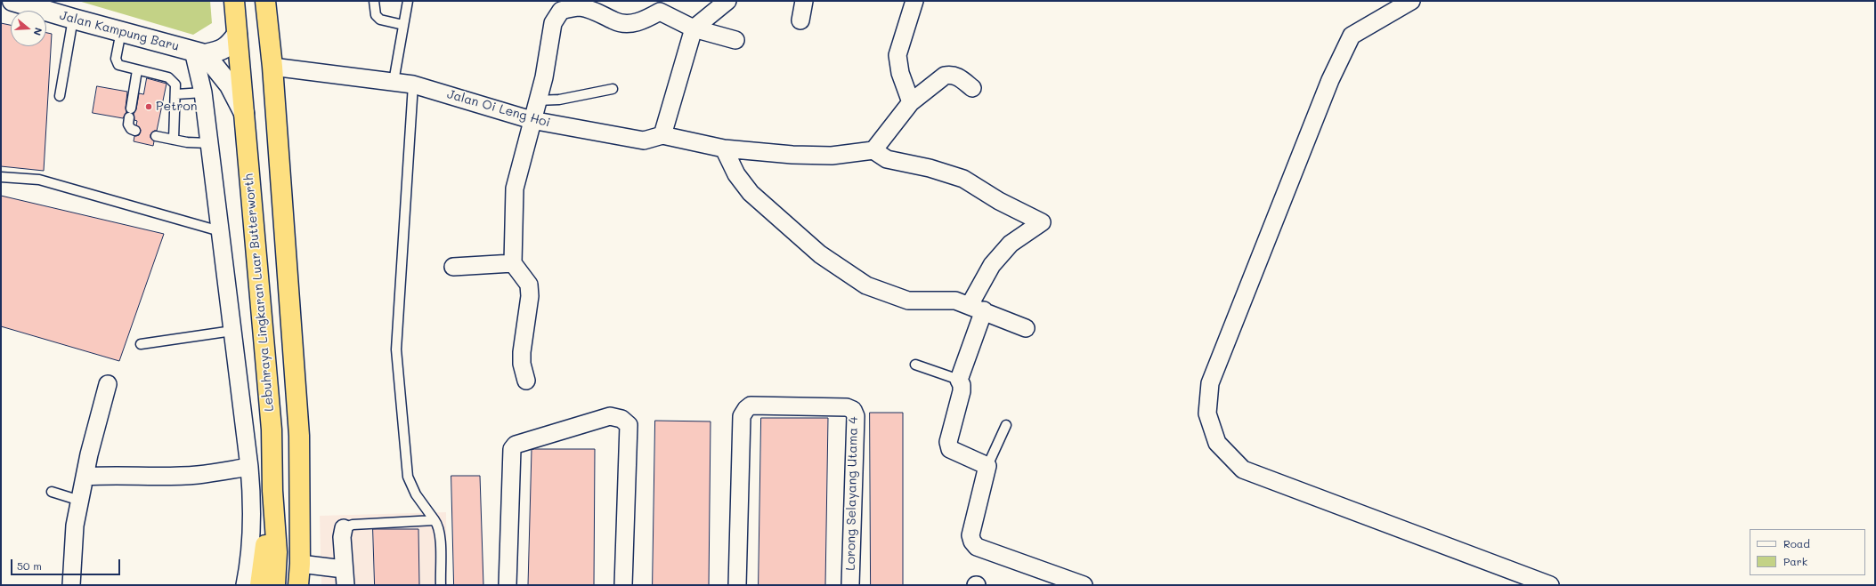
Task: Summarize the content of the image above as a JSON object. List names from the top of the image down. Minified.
{"streets":{"highway":["Lebuhraya Lingkaran Luar Butterworth"],"street":["Jalan Kampung Baru","Jalan Oi Leng Hoi","Lorong Selayang Utama 4"]},"crossings":[["Jalan Kampung Baru","Lebuhraya Lingkaran Luar Butterworth"]],"places":["Petron"],"legend":["Road","Park"],"scale_bar":"50 m","north":"right"}
